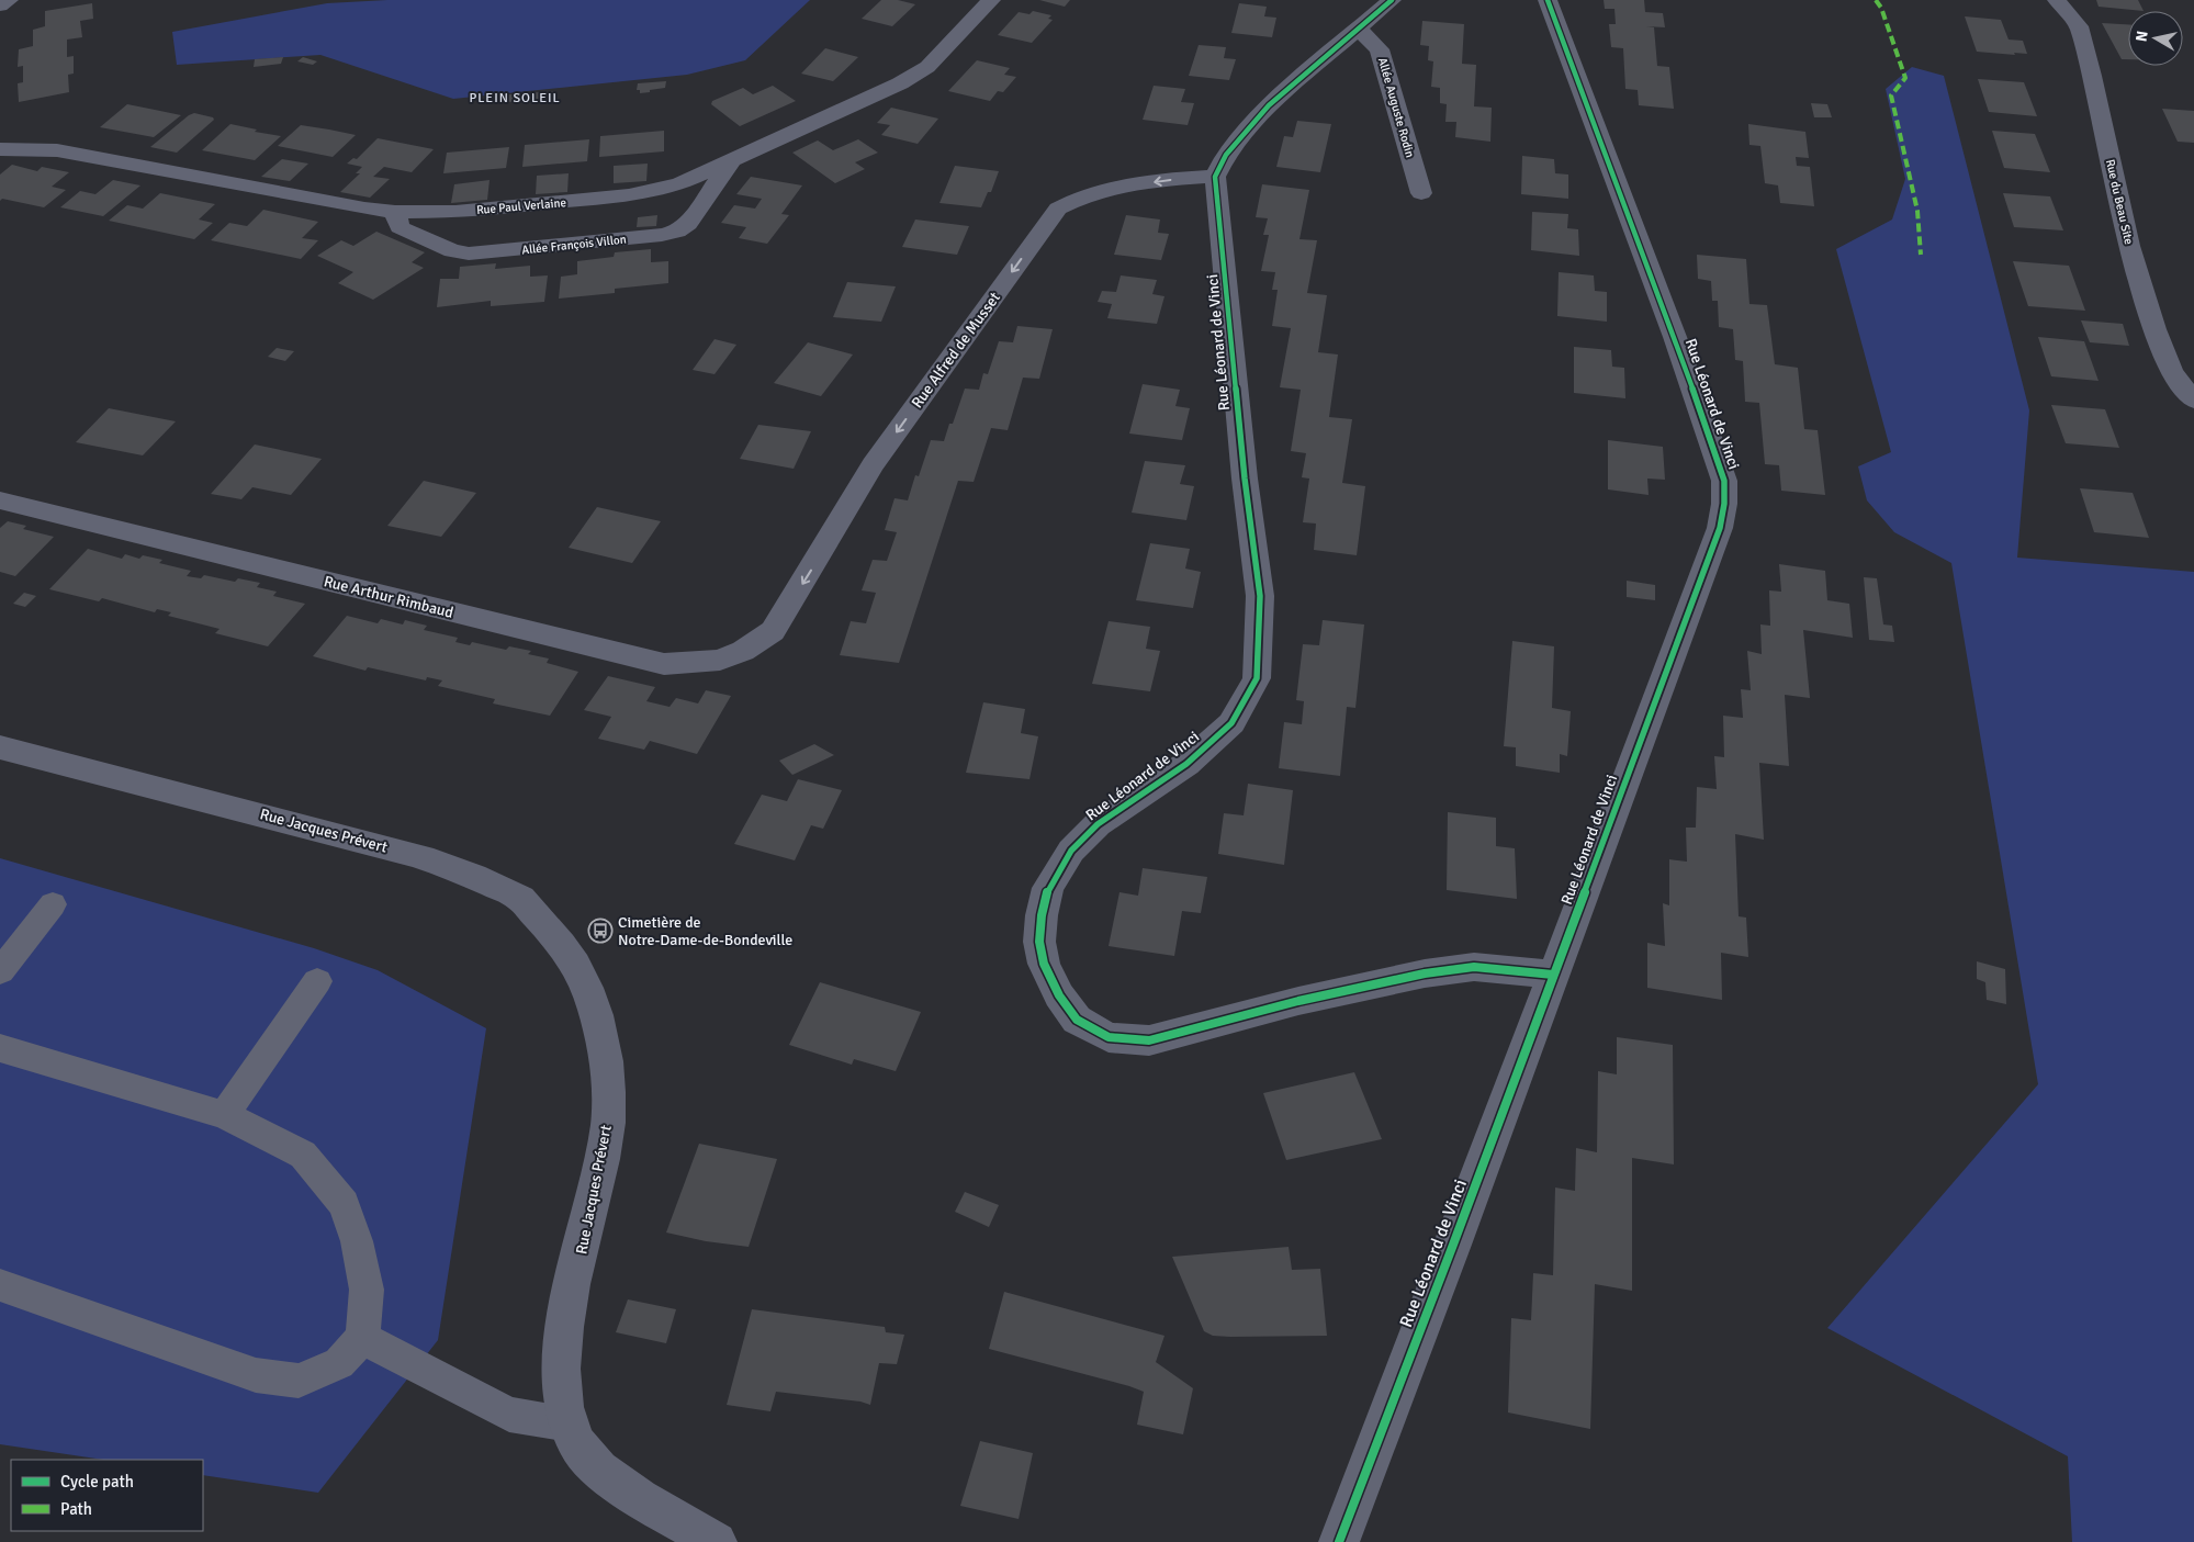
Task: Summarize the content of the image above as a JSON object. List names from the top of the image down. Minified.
{"streets":{"street":["Allée Auguste Rodin","Rue du Beau Site","Rue Paul Verlaine","Allée François Villon","Rue Léonard de Vinci","Rue Alfred de Musset","Rue Arthur Rimbaud","Rue Jacques Prévert"]},"crossings":[["Rue Paul Verlaine","Allée François Villon"],["Rue Léonard de Vinci","Rue Alfred de Musset"],["Rue Alfred de Musset","Rue Arthur Rimbaud"]],"one_way":["Rue Alfred de Musset"],"districts":["PLEIN SOLEIL"],"places":{"bus stop":["Cimetière de Notre-Dame-de-Bondeville"]},"legend":["Cycle path","Path"],"north":"left"}
